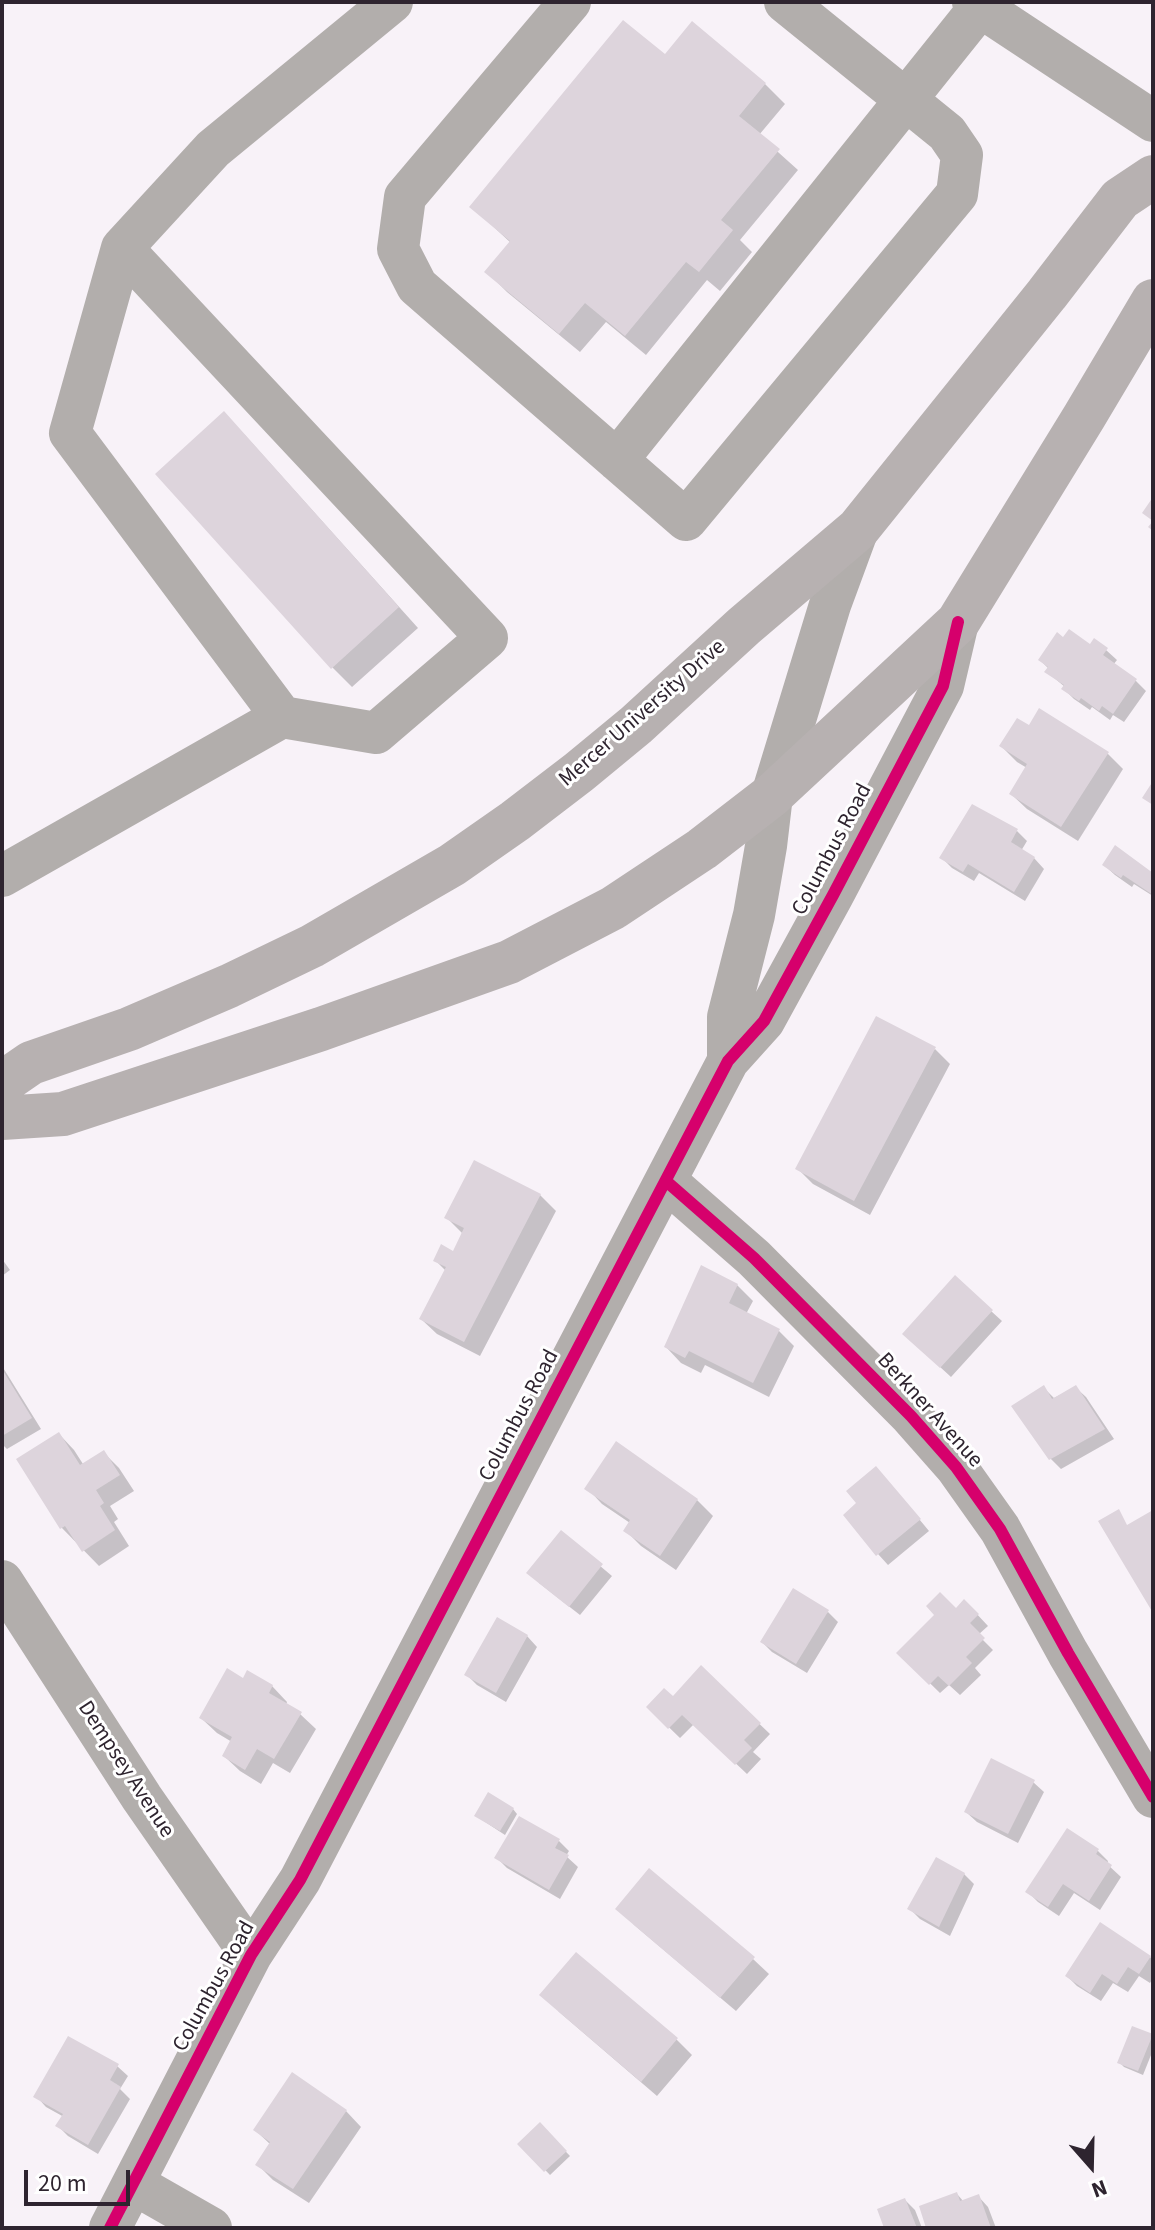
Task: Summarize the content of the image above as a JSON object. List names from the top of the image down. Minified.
{"streets":{"main road":["Mercer University Drive"],"street":["Columbus Road","Berkner Avenue","Dempsey Avenue"]},"crossings":[["Mercer University Drive","Columbus Road"],["Columbus Road","Berkner Avenue"],["Columbus Road","Dempsey Avenue"]],"scale_bar":"20 m","north":"bottom"}
